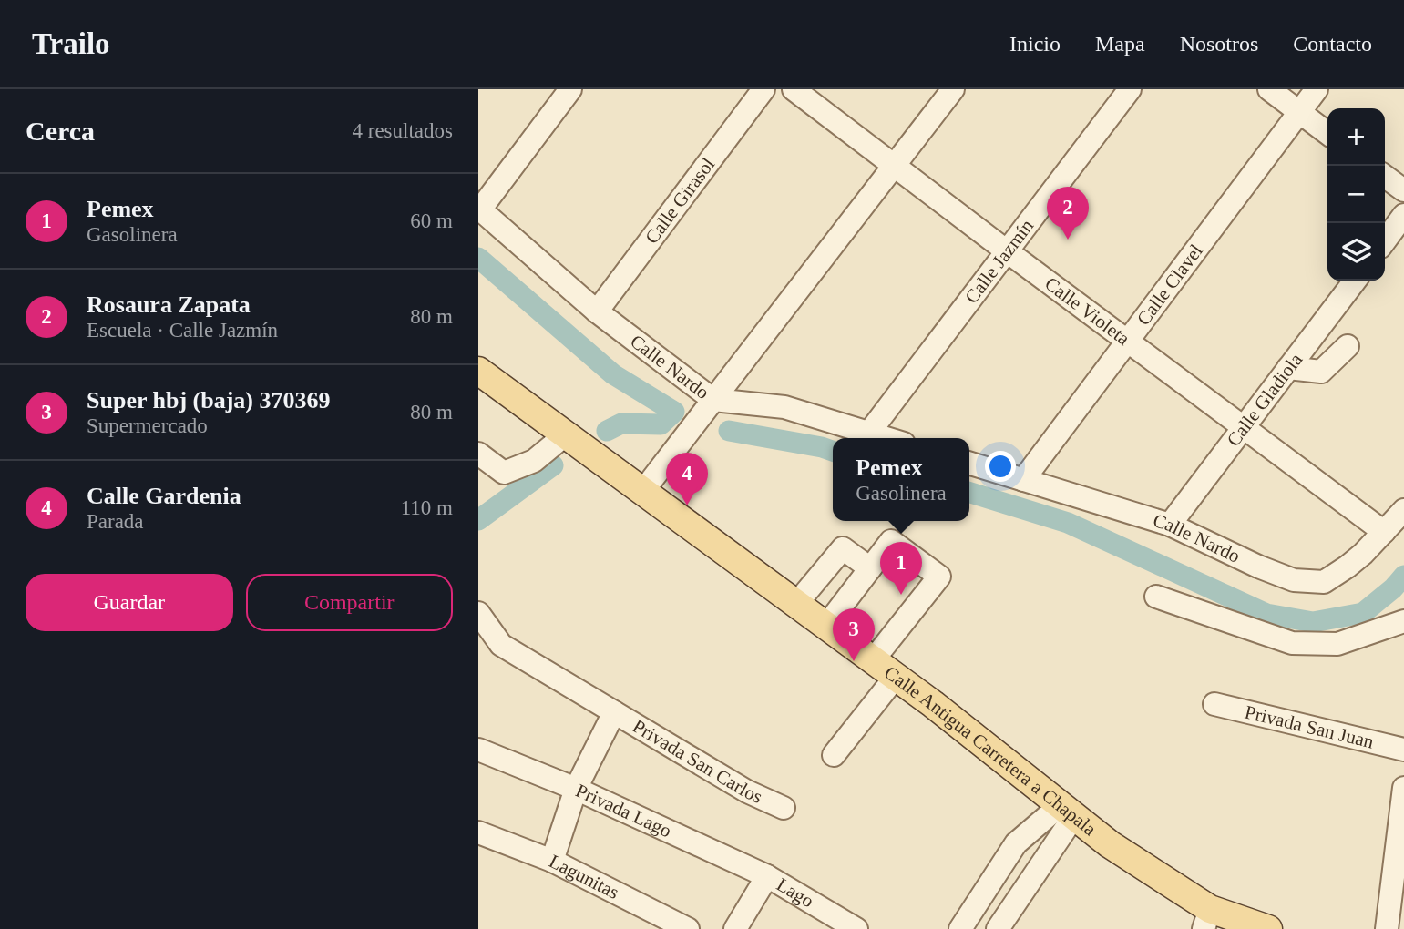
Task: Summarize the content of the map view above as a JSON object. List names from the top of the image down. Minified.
{"streets":{"main road":["Calle Antigua Carretera a Chapala"],"street":["Calle Girasol","Calle Jazmín","Calle Clavel","Calle Violeta","Calle Nardo","Calle Gladiola","Privada San Juan","Privada San Carlos","Privada Lago","Lagunitas","Lago"]},"crossings":[["Calle Girasol","Calle Nardo"],["Calle Jazmín","Calle Violeta"],["Calle Jazmín","Calle Nardo"],["Calle Clavel","Calle Violeta"],["Calle Clavel","Calle Nardo"],["Calle Violeta","Calle Nardo"],["Calle Violeta","Calle Gladiola"],["Calle Nardo","Calle Gladiola"],["Privada San Carlos","Privada Lago"],["Privada San Carlos","Lagunitas"],["Privada Lago","Lago"]],"page":{"header":"Trailo","nav":["Inicio","Mapa","Nosotros","Contacto"],"heading":["Cerca","4 resultados"],"map_buttons":["+","−"],"list":[{"mark":"1","name":"Pemex","note":"Gasolinera","value":"60 m"},{"mark":"2","name":"Rosaura Zapata","note":"Escuela · Calle Jazmín","value":"80 m"},{"mark":"3","name":"Super hbj (baja) 370369","note":"Supermercado","value":"80 m"},{"mark":"4","name":"Calle Gardenia","note":"Parada","value":"110 m"}],"pins":["2","4","1","3"],"popup":["Pemex","Gasolinera"],"buttons":["Guardar","Compartir"]}}
